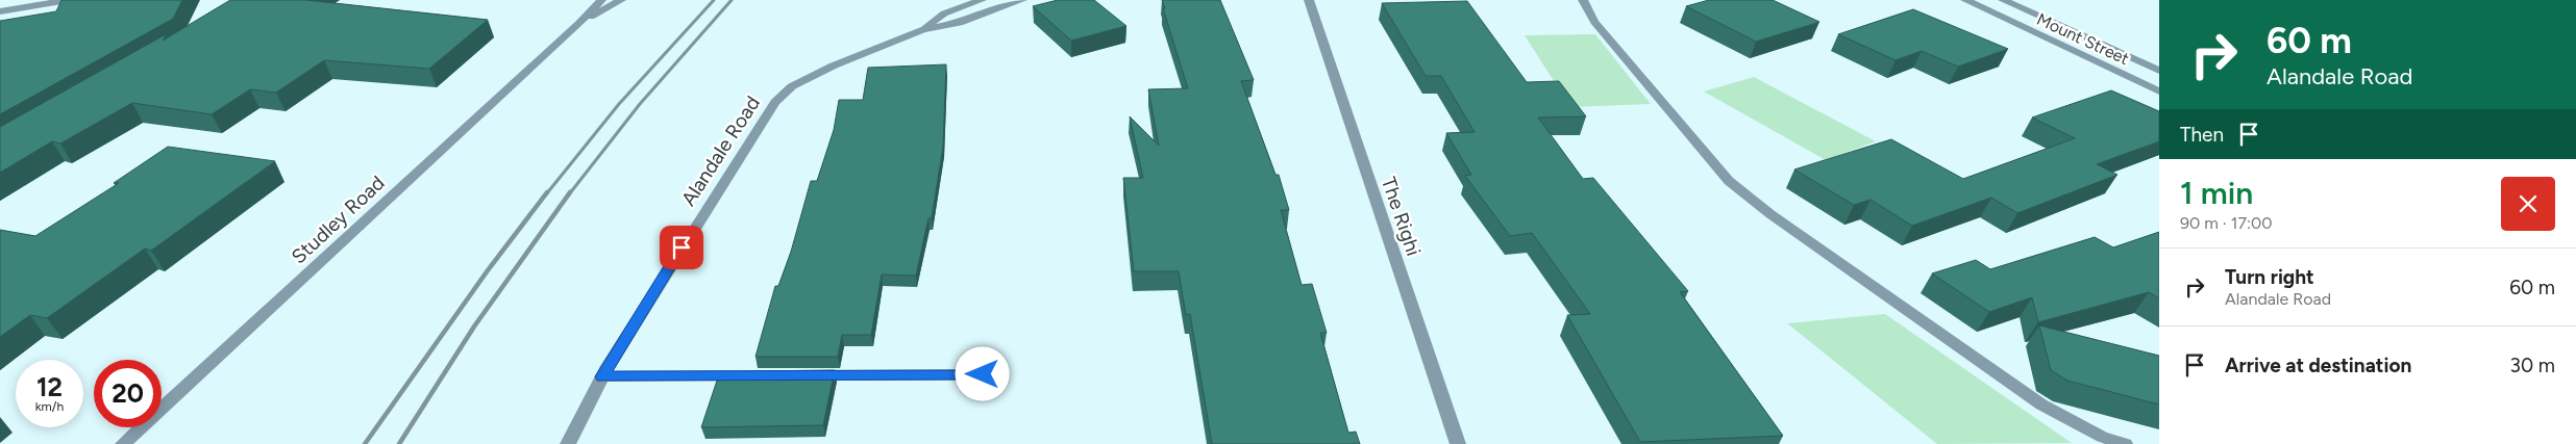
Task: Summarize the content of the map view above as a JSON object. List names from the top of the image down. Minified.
{"streets":{"street":["Mount Street","Alandale Road","The Righi","Studley Road"]},"page":{"turn":["60 m","Alandale Road"],"then":"Then","heading":["1 min","90 m · 17:00"],"list":[{"name":"Turn right","note":"Alandale Road","value":"60 m"},{"name":"Arrive at destination","value":"30 m"}],"speed":"12 km/h","limit":"20"}}
